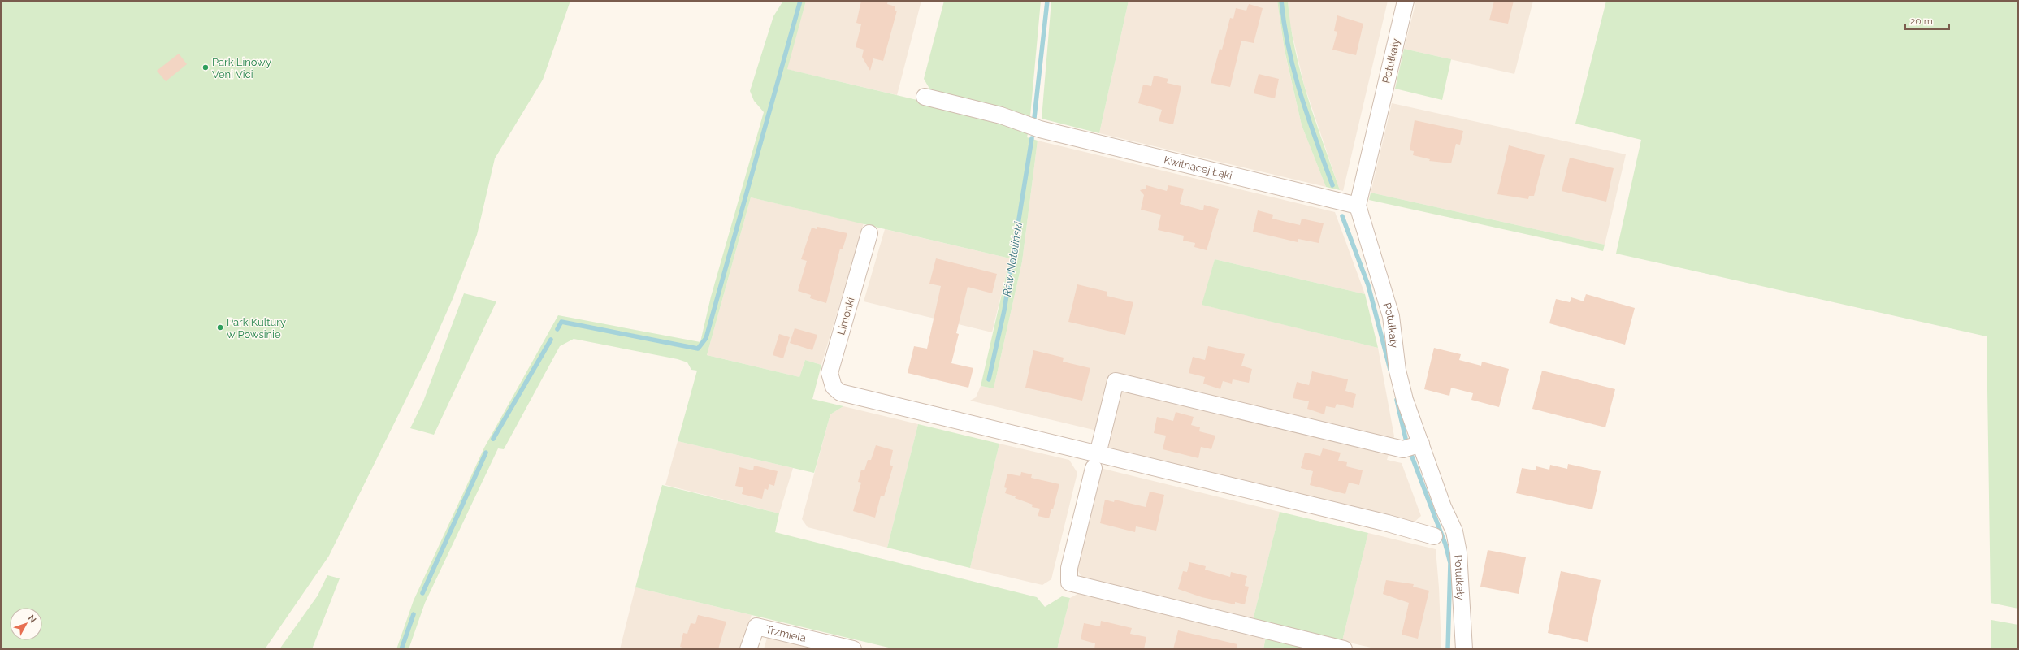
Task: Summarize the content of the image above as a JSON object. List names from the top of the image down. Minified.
{"streets":{"street":["Potułkały","Kwitnącej Łąki","Limonki","Trzmiela"]},"crossings":[["Potułkały","Kwitnącej Łąki"]],"water":["Rów Natoliński"],"places":["Park Linowy Veni Vici","Park Kultury w Powsinie"],"scale_bar":"20 m","north":"top right"}
